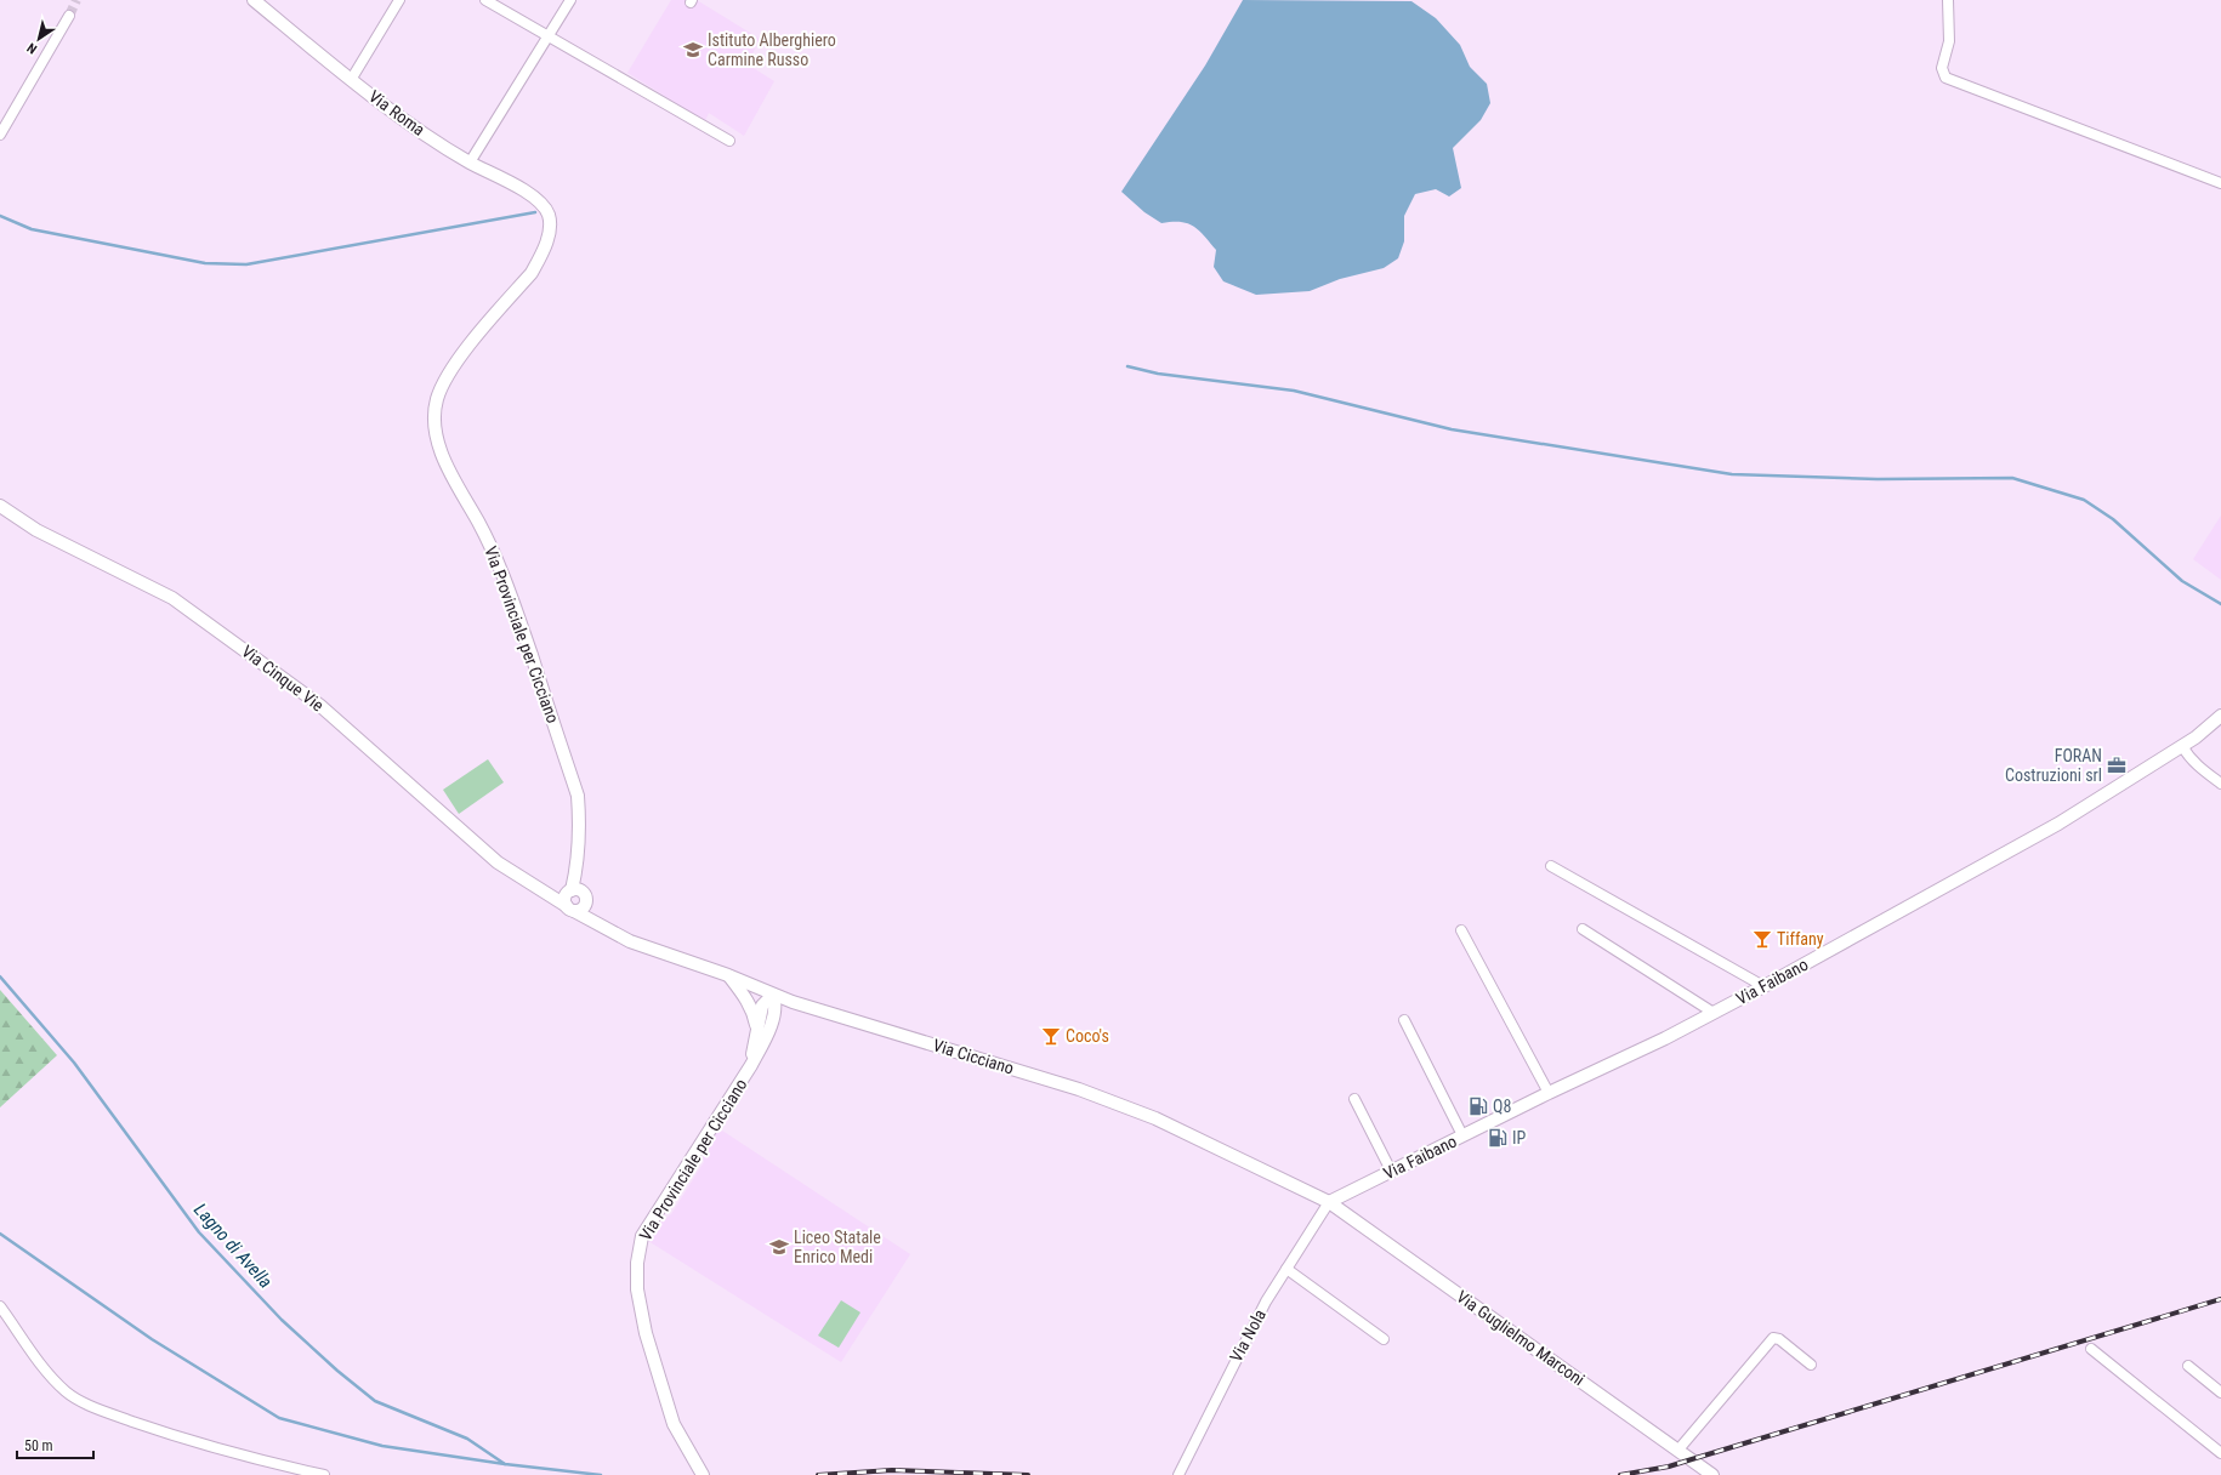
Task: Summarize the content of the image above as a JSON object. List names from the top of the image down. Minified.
{"streets":{"street":["Via Roma","Via Provinciale per Cicciano","Via Cinque Vie","Via Faibano","Via Cicciano","Via Nola","Via Guglielmo Marconi"]},"crossings":[["Via Roma","Via Provinciale per Cicciano"],["Via Provinciale per Cicciano","Via Cinque Vie"],["Via Provinciale per Cicciano","Via Cicciano"],["Via Cinque Vie","Via Cicciano"],["Via Faibano","Via Cicciano"],["Via Faibano","Via Nola"],["Via Faibano","Via Guglielmo Marconi"],["Via Cicciano","Via Nola"],["Via Cicciano","Via Guglielmo Marconi"],["Via Nola","Via Guglielmo Marconi"]],"water":["Lagno di Avella"],"places":{"school or university":["Istituto Alberghiero Carmine Russo","Liceo Statale Enrico Medi"],"office":["FORAN Costruzioni srl"],"bar":["Tiffany","Coco's"],"fuel station":["Q8","IP"]},"scale_bar":"50 m","north":"bottom left"}
